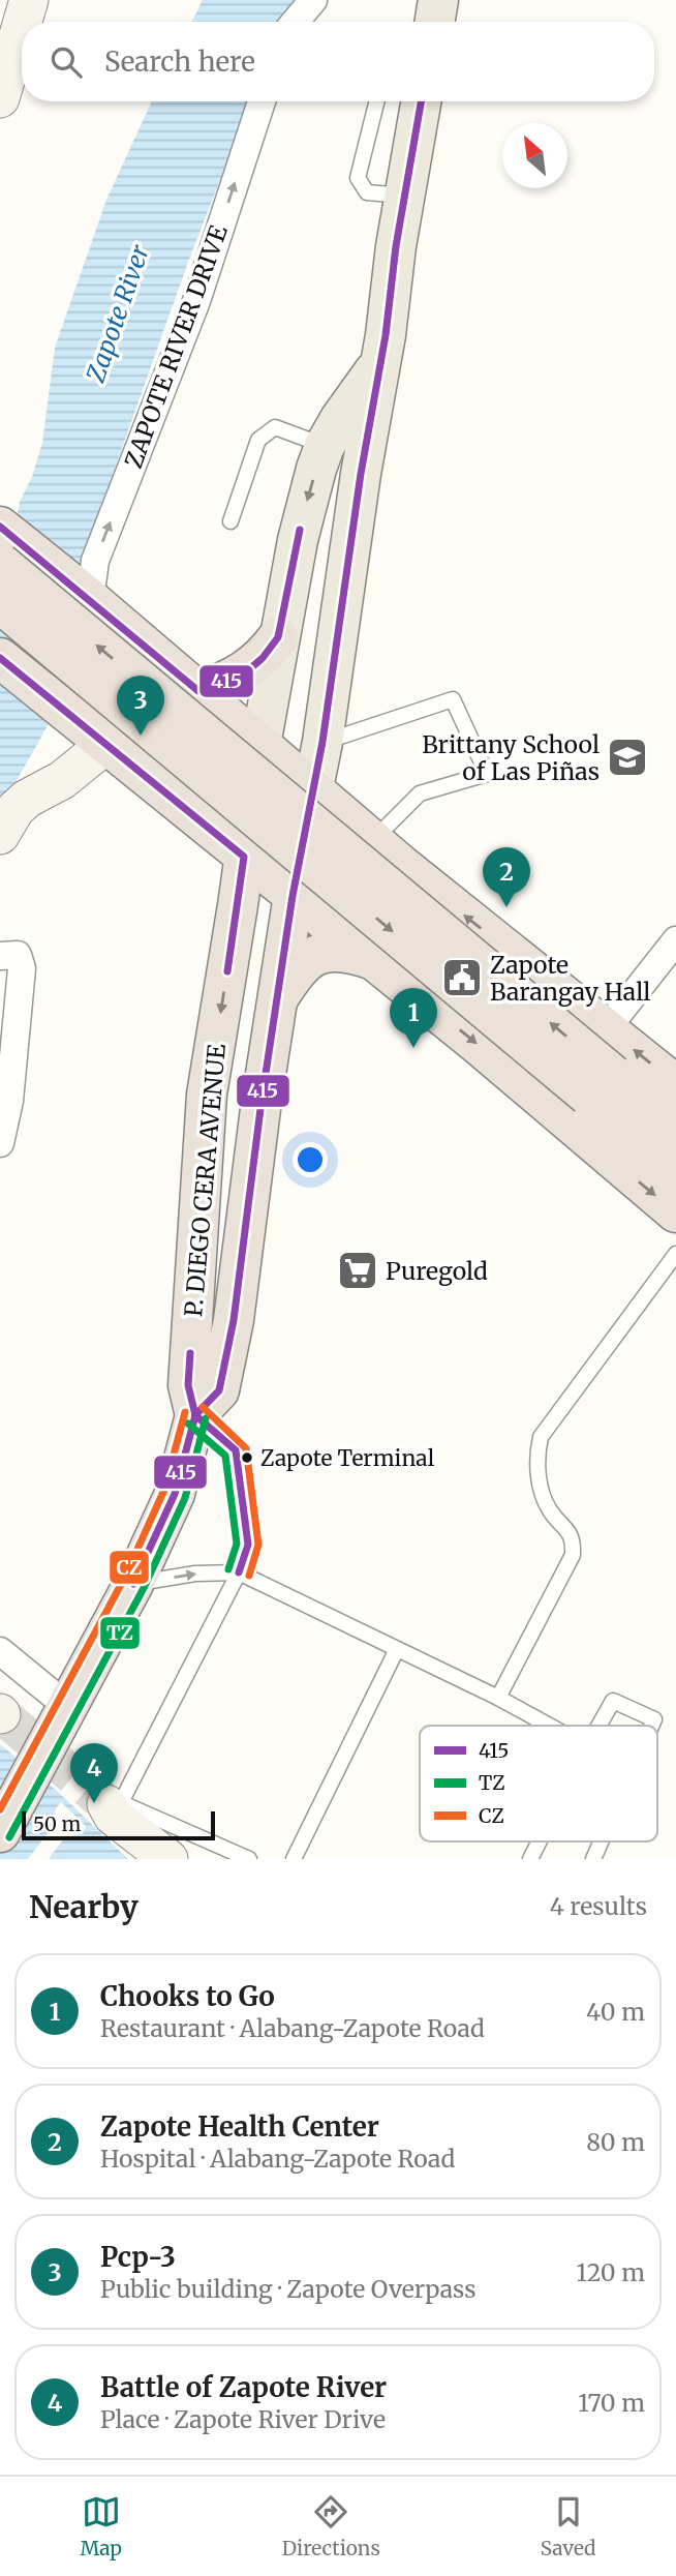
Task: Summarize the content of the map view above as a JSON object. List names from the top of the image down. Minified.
{"streets":{"highway":["P. DIEGO CERA AVENUE"],"street":["ZAPOTE RIVER DRIVE"]},"one_way":["ZAPOTE RIVER DRIVE"],"water":["Zapote River"],"places":{"school or university":["Brittany School of Las Piñas"],"public building":["Zapote Barangay Hall"],"supermarket":["Puregold"],"other":["Zapote Terminal"]},"lines":["transit line 415","transit line CZ","transit line TZ"],"legend":["415","TZ","CZ"],"scale_bar":"50 m","north":"top left","page":{"search":"Search here","pins":["3","2","1","4"],"scale":"50 m","heading":["Nearby","4 results"],"list":[{"mark":"1","name":"Chooks to Go","note":"Restaurant · Alabang-Zapote Road","value":"40 m"},{"mark":"2","name":"Zapote Health Center","note":"Hospital · Alabang-Zapote Road","value":"80 m"},{"mark":"3","name":"Pcp-3","note":"Public building · Zapote Overpass","value":"120 m"},{"mark":"4","name":"Battle of Zapote River","note":"Place · Zapote River Drive","value":"170 m"}],"nav":["Map","Directions","Saved"]}}
